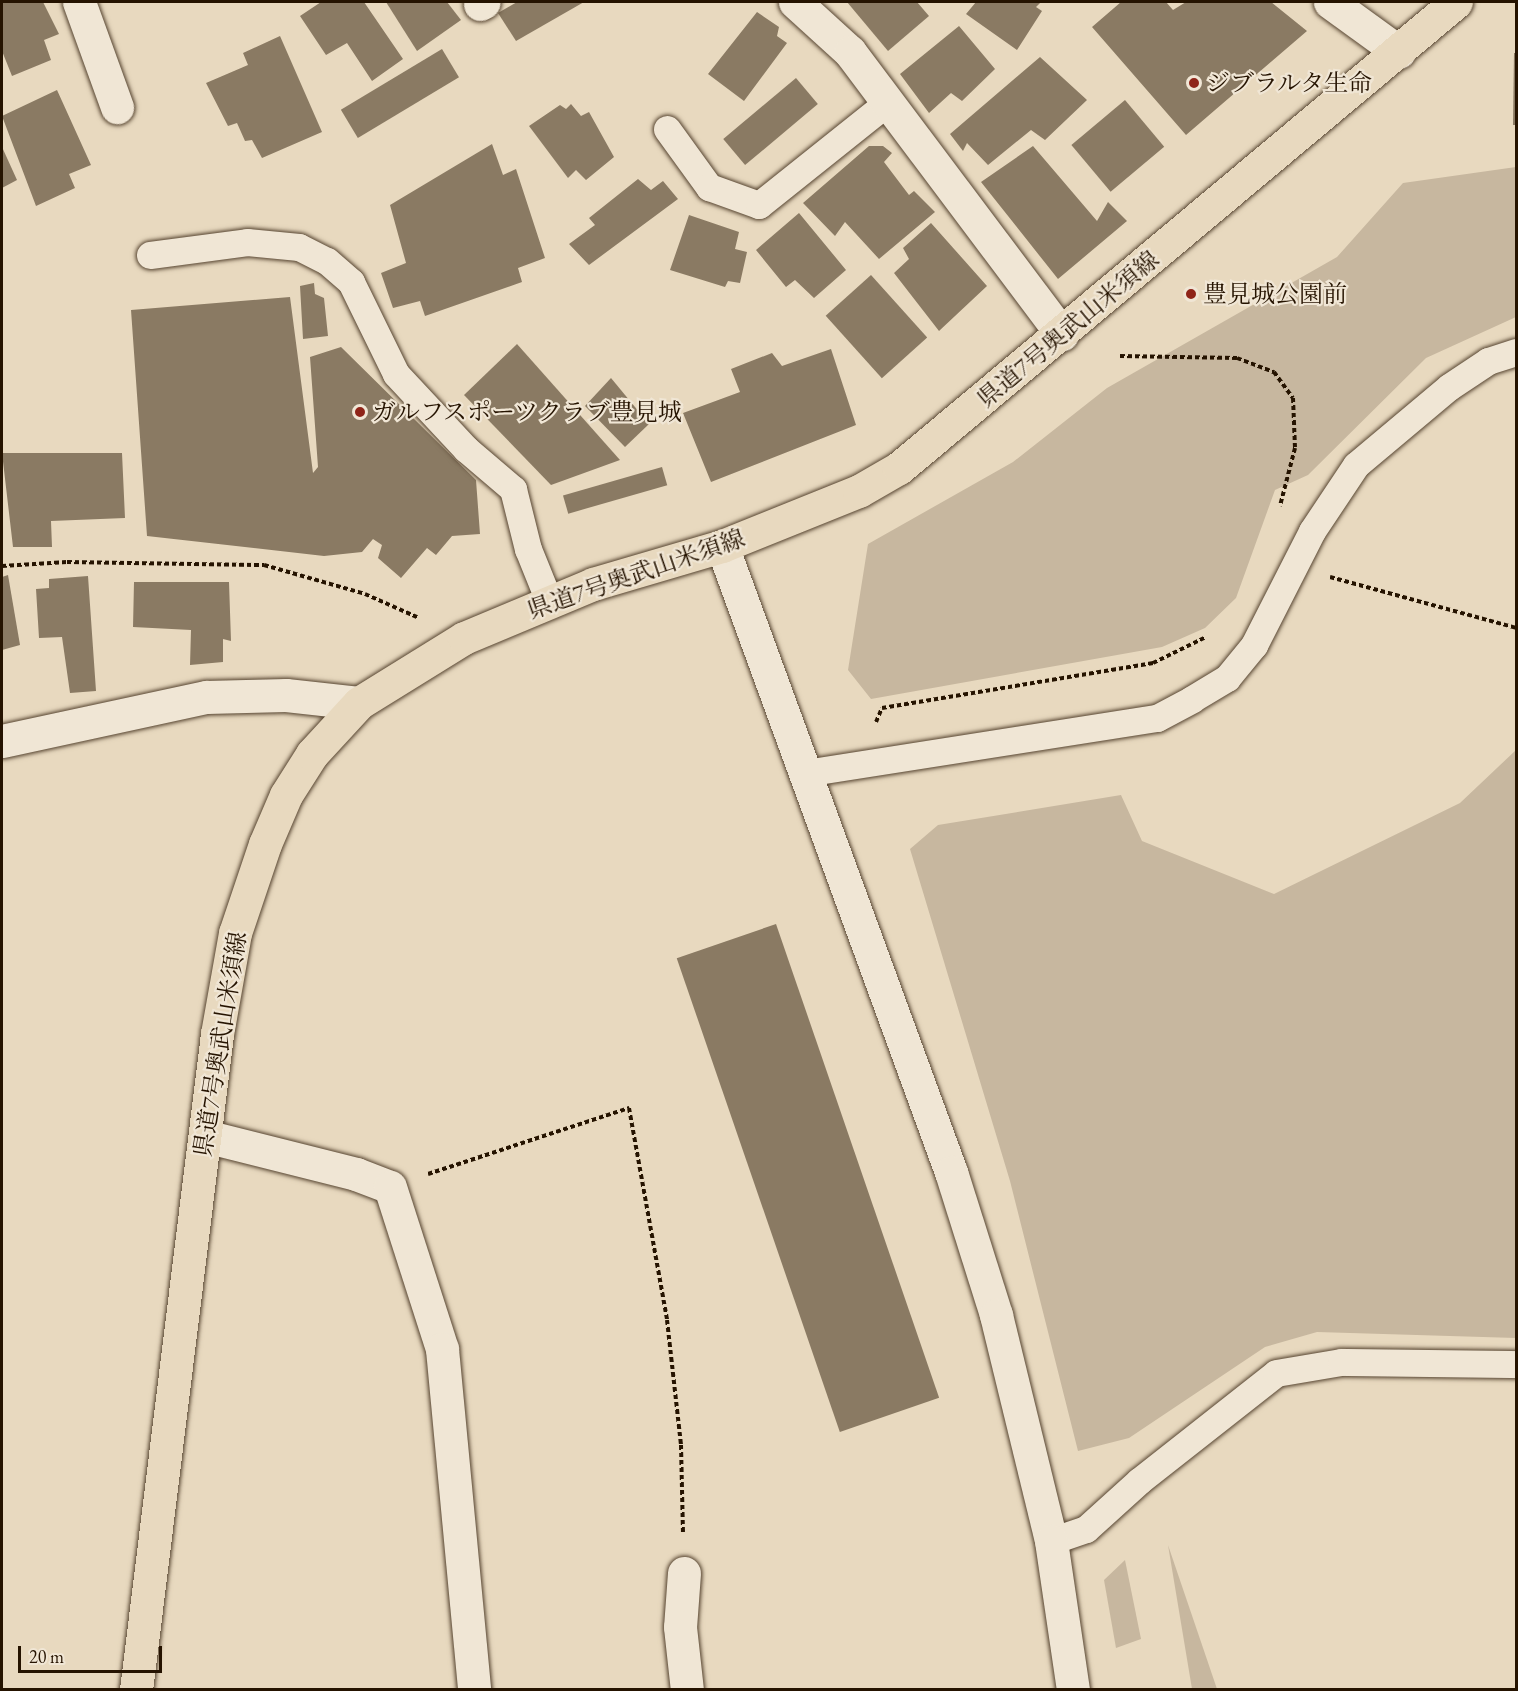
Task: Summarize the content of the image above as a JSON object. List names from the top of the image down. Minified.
{"streets":{"main road":["県道7号奥武山米須線"]},"places":["ジブラルタ生命","豊見城公園前","ガルフスポーツクラブ豊見城"],"scale_bar":"20 m"}
